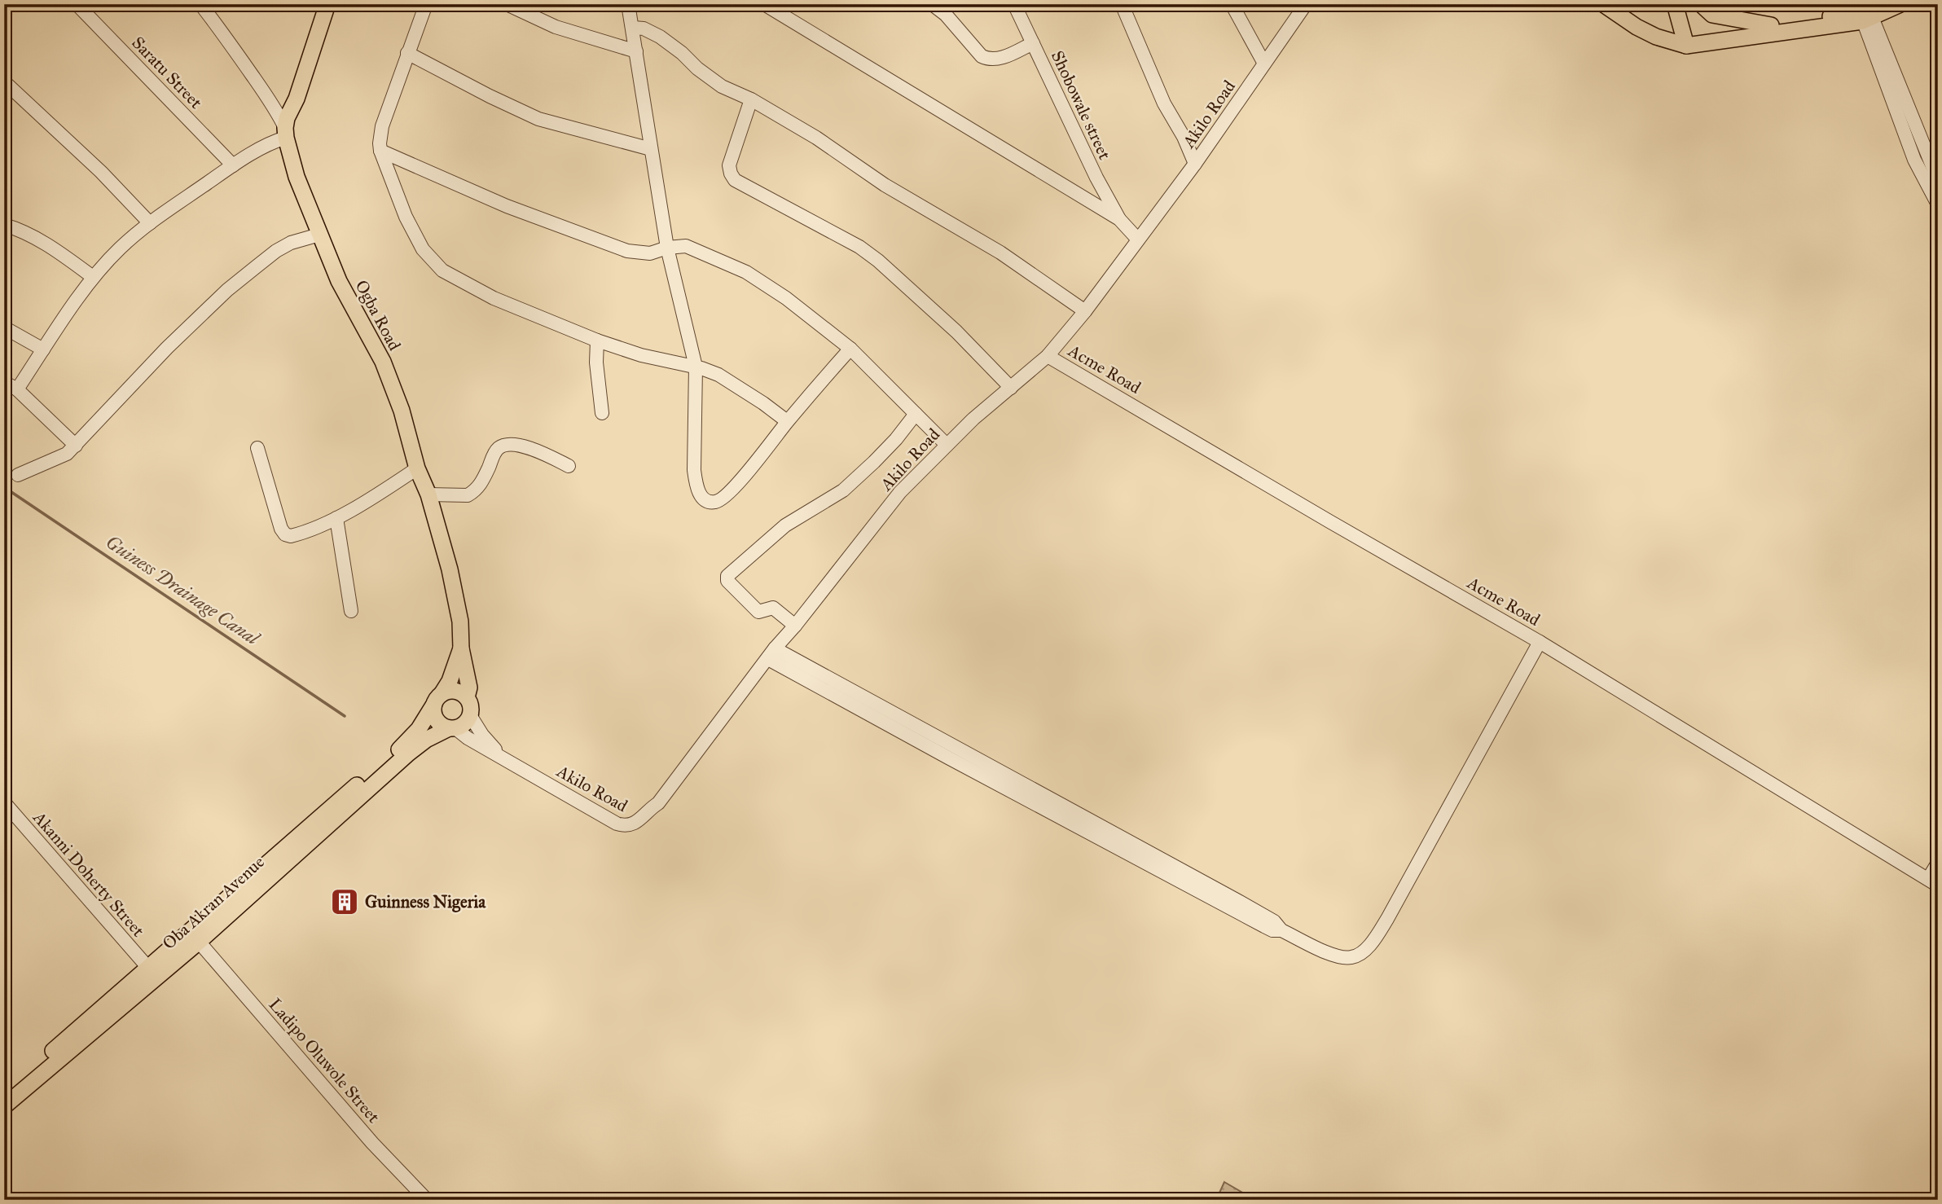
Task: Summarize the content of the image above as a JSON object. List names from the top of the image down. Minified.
{"streets":{"main road":["Ogba Road","Oba Akran Avenue"],"street":["Saratu Street","Shobowale street","Akilo Road","Acme Road","Akanni Doherty Street","Ladipo Oluwole Street"]},"crossings":[["Akilo Road","Ogba Road"],["Akilo Road","Acme Road"],["Akilo Road","Oba Akran Avenue"],["Ogba Road","Oba Akran Avenue"],["Akanni Doherty Street","Oba Akran Avenue"],["Oba Akran Avenue","Ladipo Oluwole Street"]],"water":["Guiness Drainage Canal"],"places":{"building":["Guinness Nigeria"]}}
